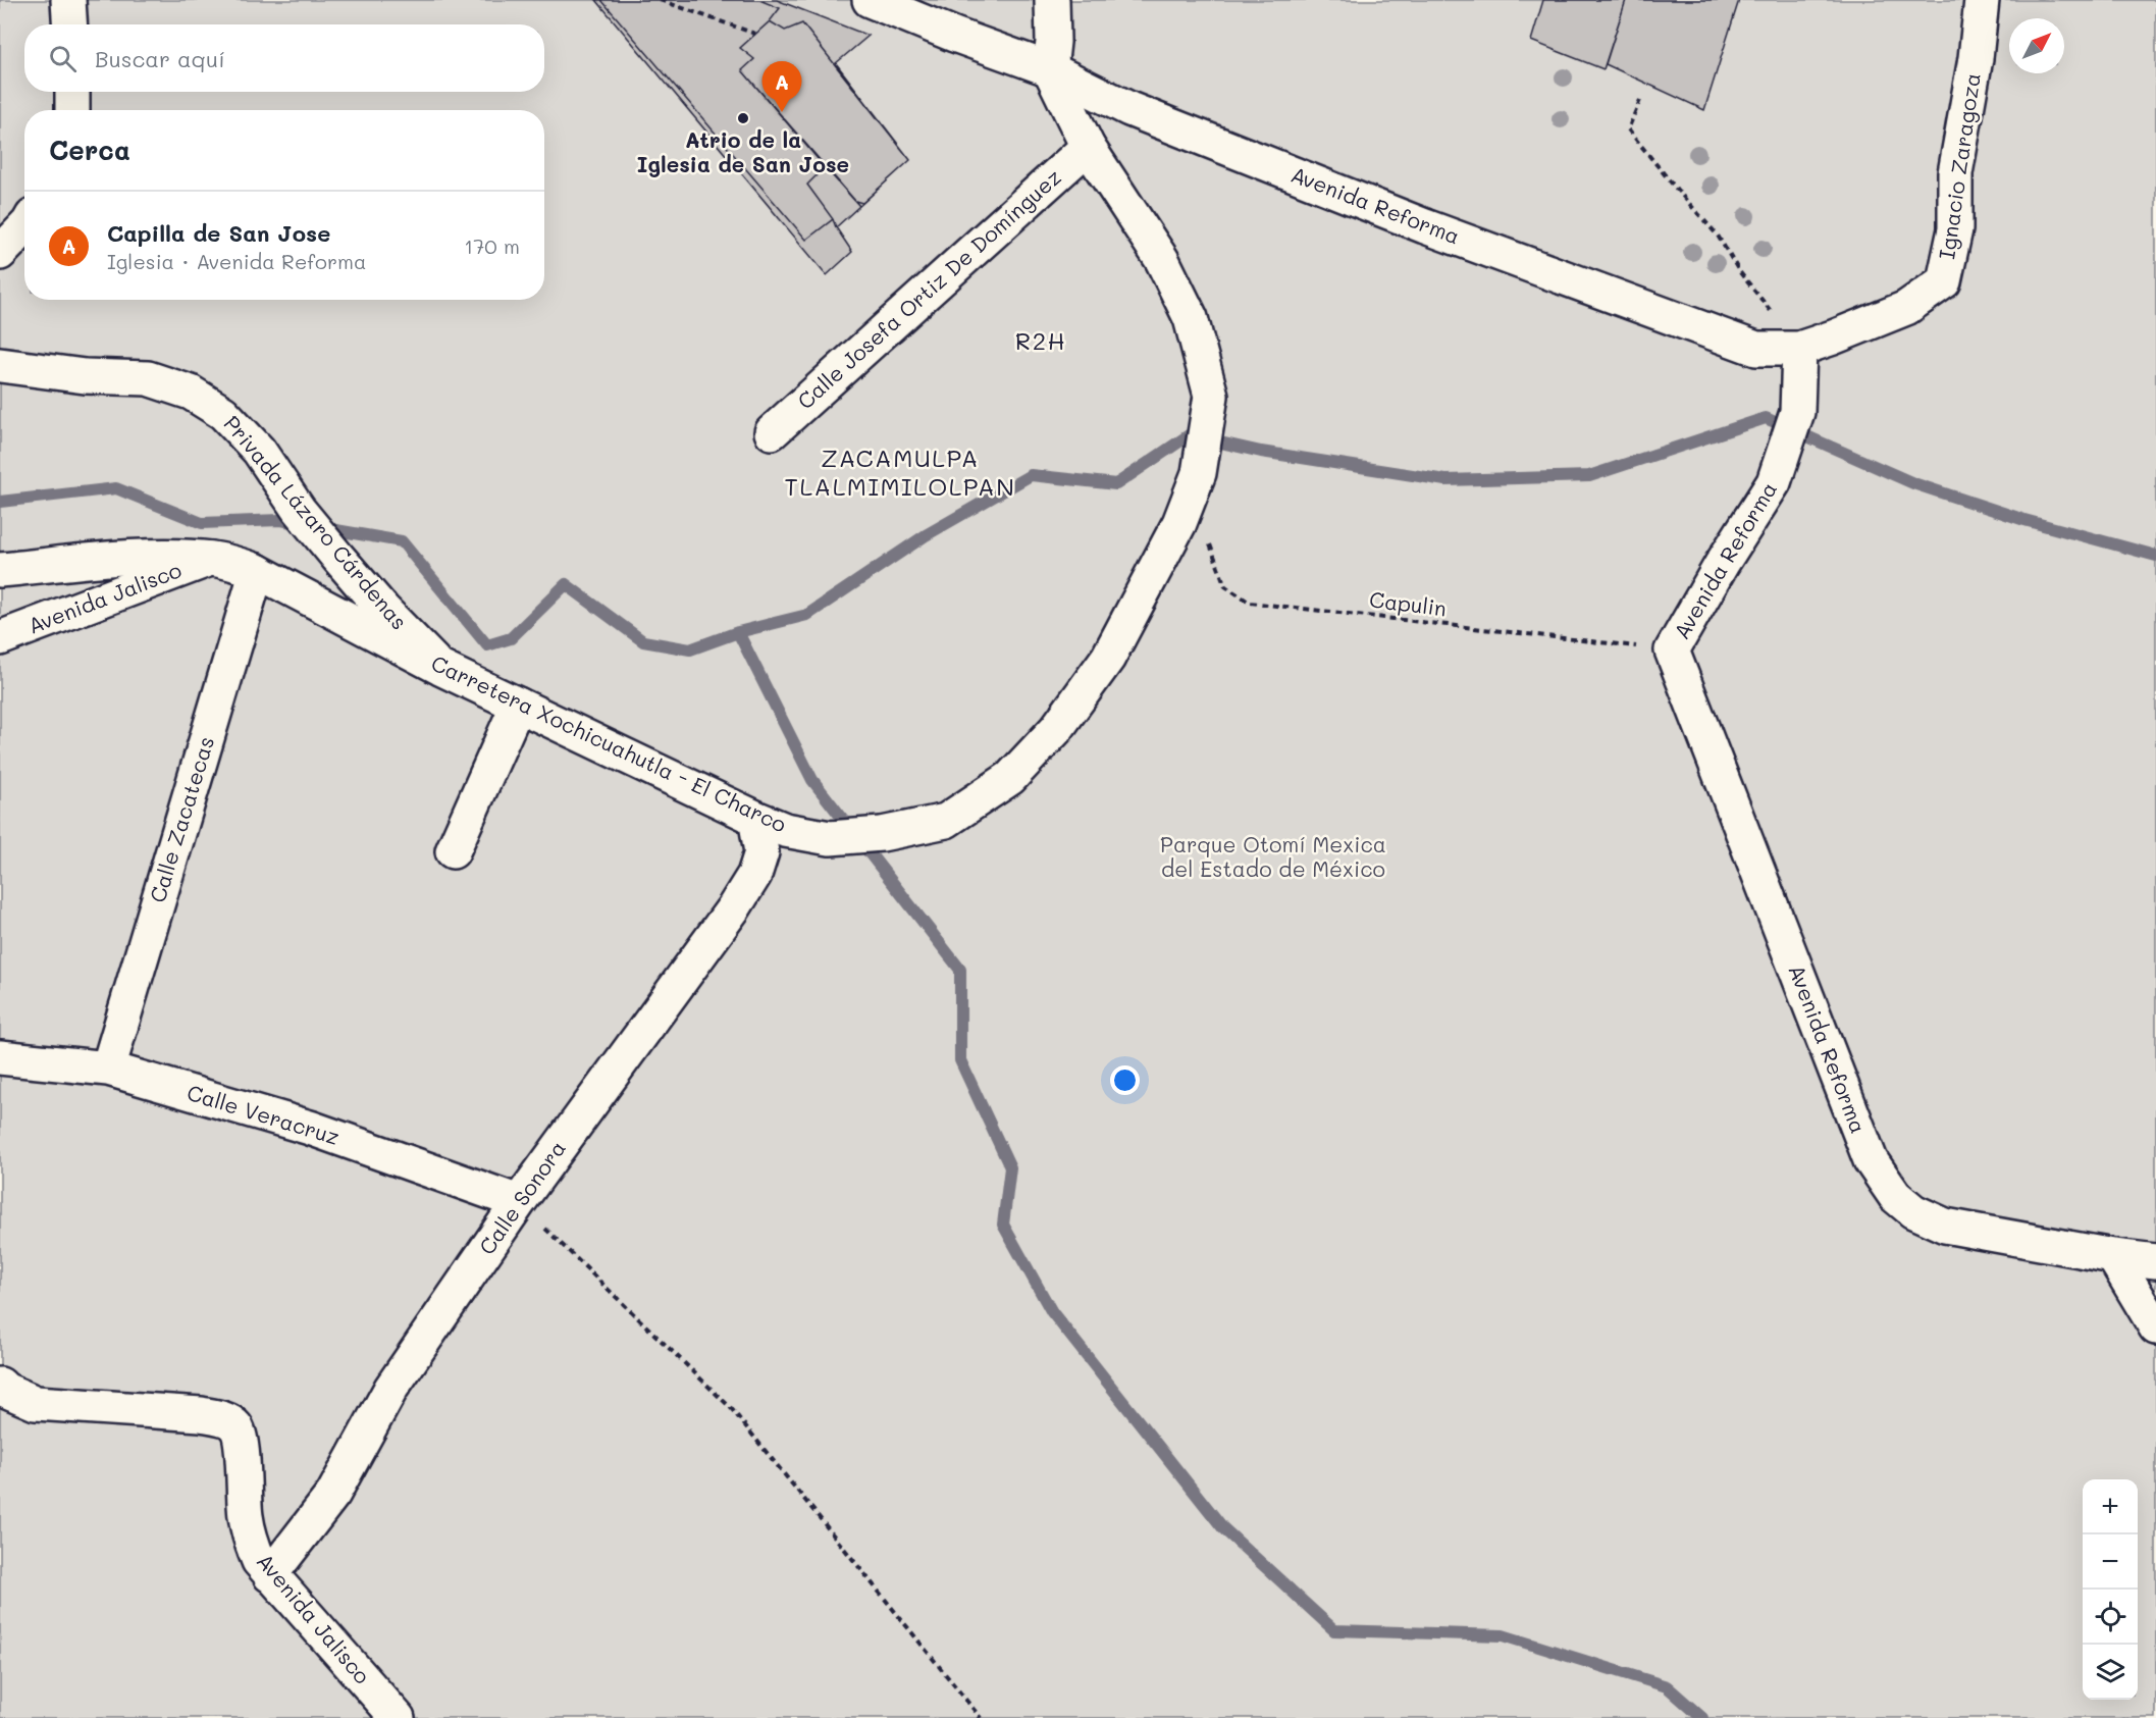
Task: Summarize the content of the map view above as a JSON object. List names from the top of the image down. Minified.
{"streets":{"street":["Ignacio Zaragoza","Avenida Reforma","Calle Josefa Ortiz De Domínguez","Privada Lázaro Cárdenas","Avenida Jalisco","Carretera Xochicuahutla - El Charco","Calle Zacatecas","Calle Veracruz","Calle Sonora"],"path":["Capulin"]},"crossings":[["Ignacio Zaragoza","Avenida Reforma"],["Avenida Reforma","Capulin"],["Avenida Reforma","Carretera Xochicuahutla - El Charco"],["Calle Josefa Ortiz De Domínguez","Carretera Xochicuahutla - El Charco"],["Privada Lázaro Cárdenas","Carretera Xochicuahutla - El Charco"],["Avenida Jalisco","Carretera Xochicuahutla - El Charco"],["Avenida Jalisco","Calle Sonora"],["Capulin","Carretera Xochicuahutla - El Charco"],["Carretera Xochicuahutla - El Charco","Calle Zacatecas"],["Carretera Xochicuahutla - El Charco","Calle Sonora"],["Calle Zacatecas","Calle Veracruz"],["Calle Veracruz","Calle Sonora"]],"districts":["R2H","ZACAMULPA TLALMIMILOLPAN"],"parks":["Parque Otomí Mexica del Estado de México"],"places":["Atrio de la Iglesia de San Jose"],"north":"top right","page":{"search":"Buscar aquí","pins":"A","heading":"Cerca","list":[{"mark":"A","name":"Capilla de San Jose","note":"Iglesia · Avenida Reforma","value":"170 m"}],"map_buttons":["+","−"]}}
